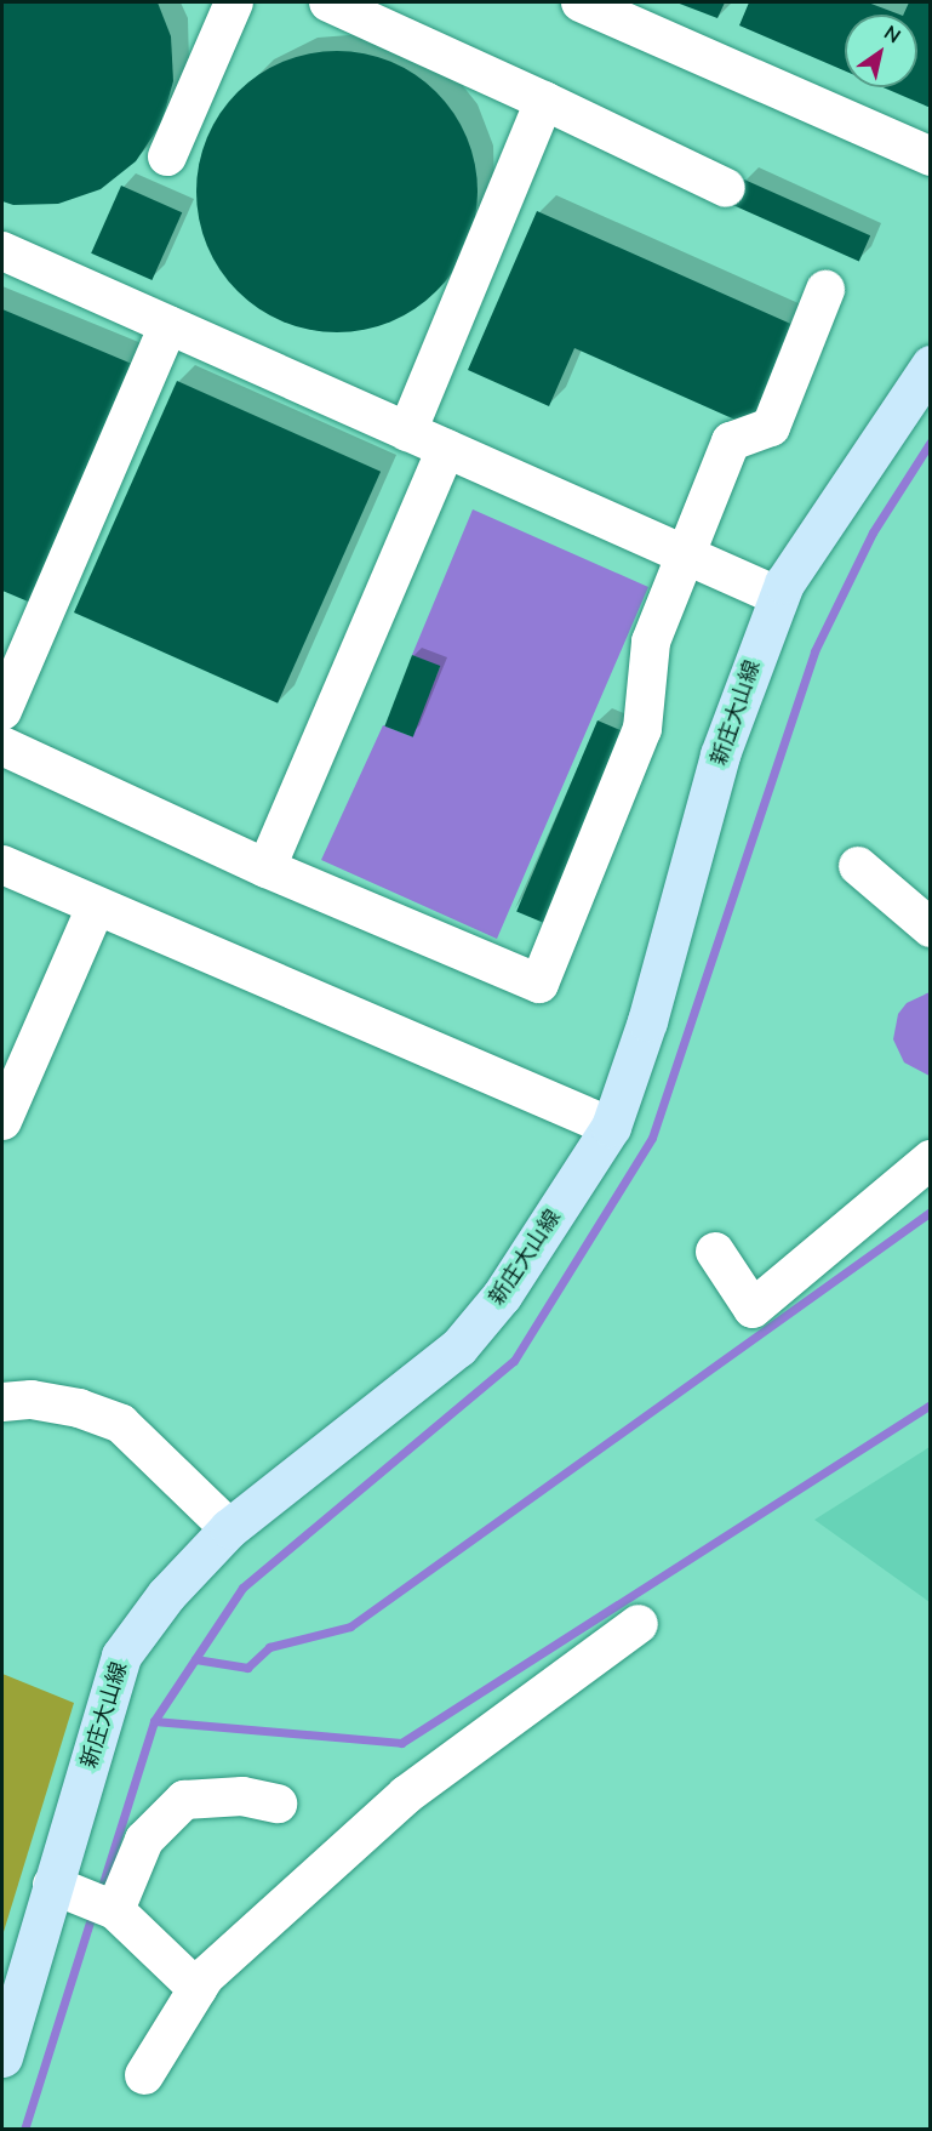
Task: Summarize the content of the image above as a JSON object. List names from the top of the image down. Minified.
{"streets":{"main road":["新庄大山線"]},"north":"top right"}
